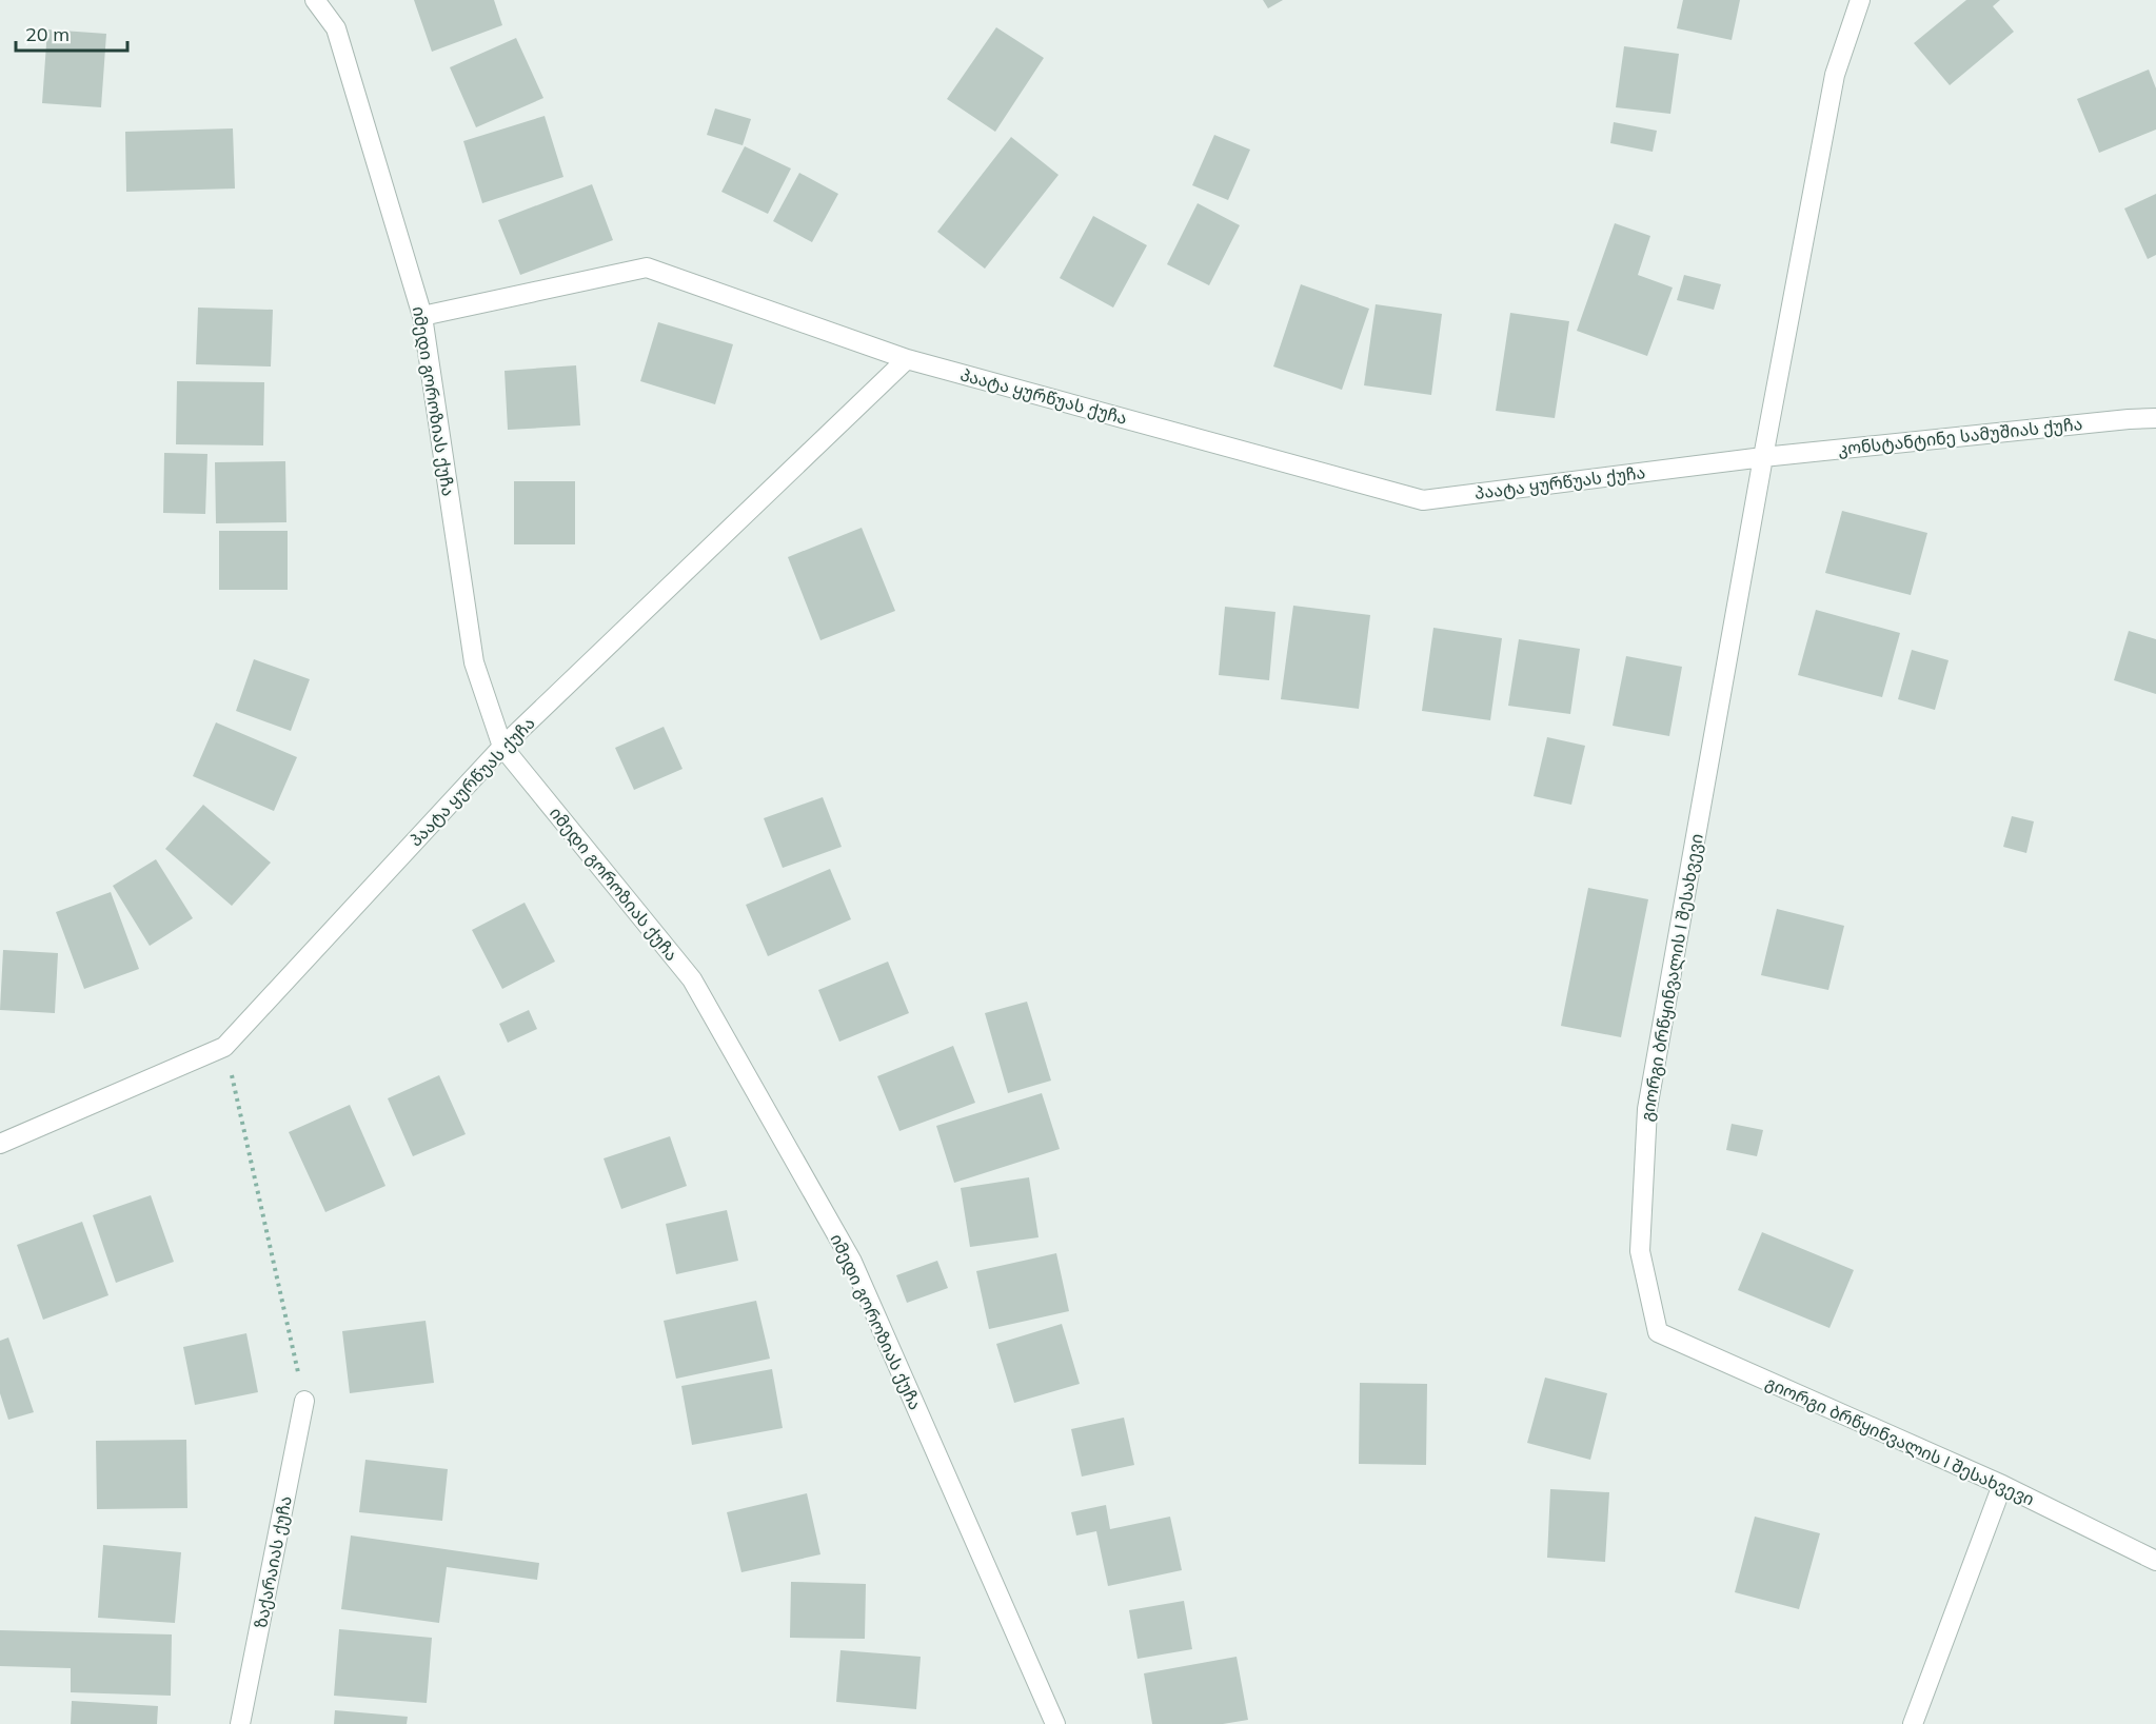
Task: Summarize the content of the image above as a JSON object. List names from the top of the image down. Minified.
{"streets":{"street":["პაატა ყურწუას ქუჩა","იმედი გოროზიას ქუჩა","კონსტანტინე სამუშიას ქუჩა","გიორგი ბრწყინვალის I შესახვევი","ზაქარაიას ქუჩა"]},"crossings":[["პაატა ყურწუას ქუჩა","იმედი გოროზიას ქუჩა"],["პაატა ყურწუას ქუჩა","კონსტანტინე სამუშიას ქუჩა"],["პაატა ყურწუას ქუჩა","გიორგი ბრწყინვალის I შესახვევი"],["კონსტანტინე სამუშიას ქუჩა","გიორგი ბრწყინვალის I შესახვევი"]],"scale_bar":"20 m"}
